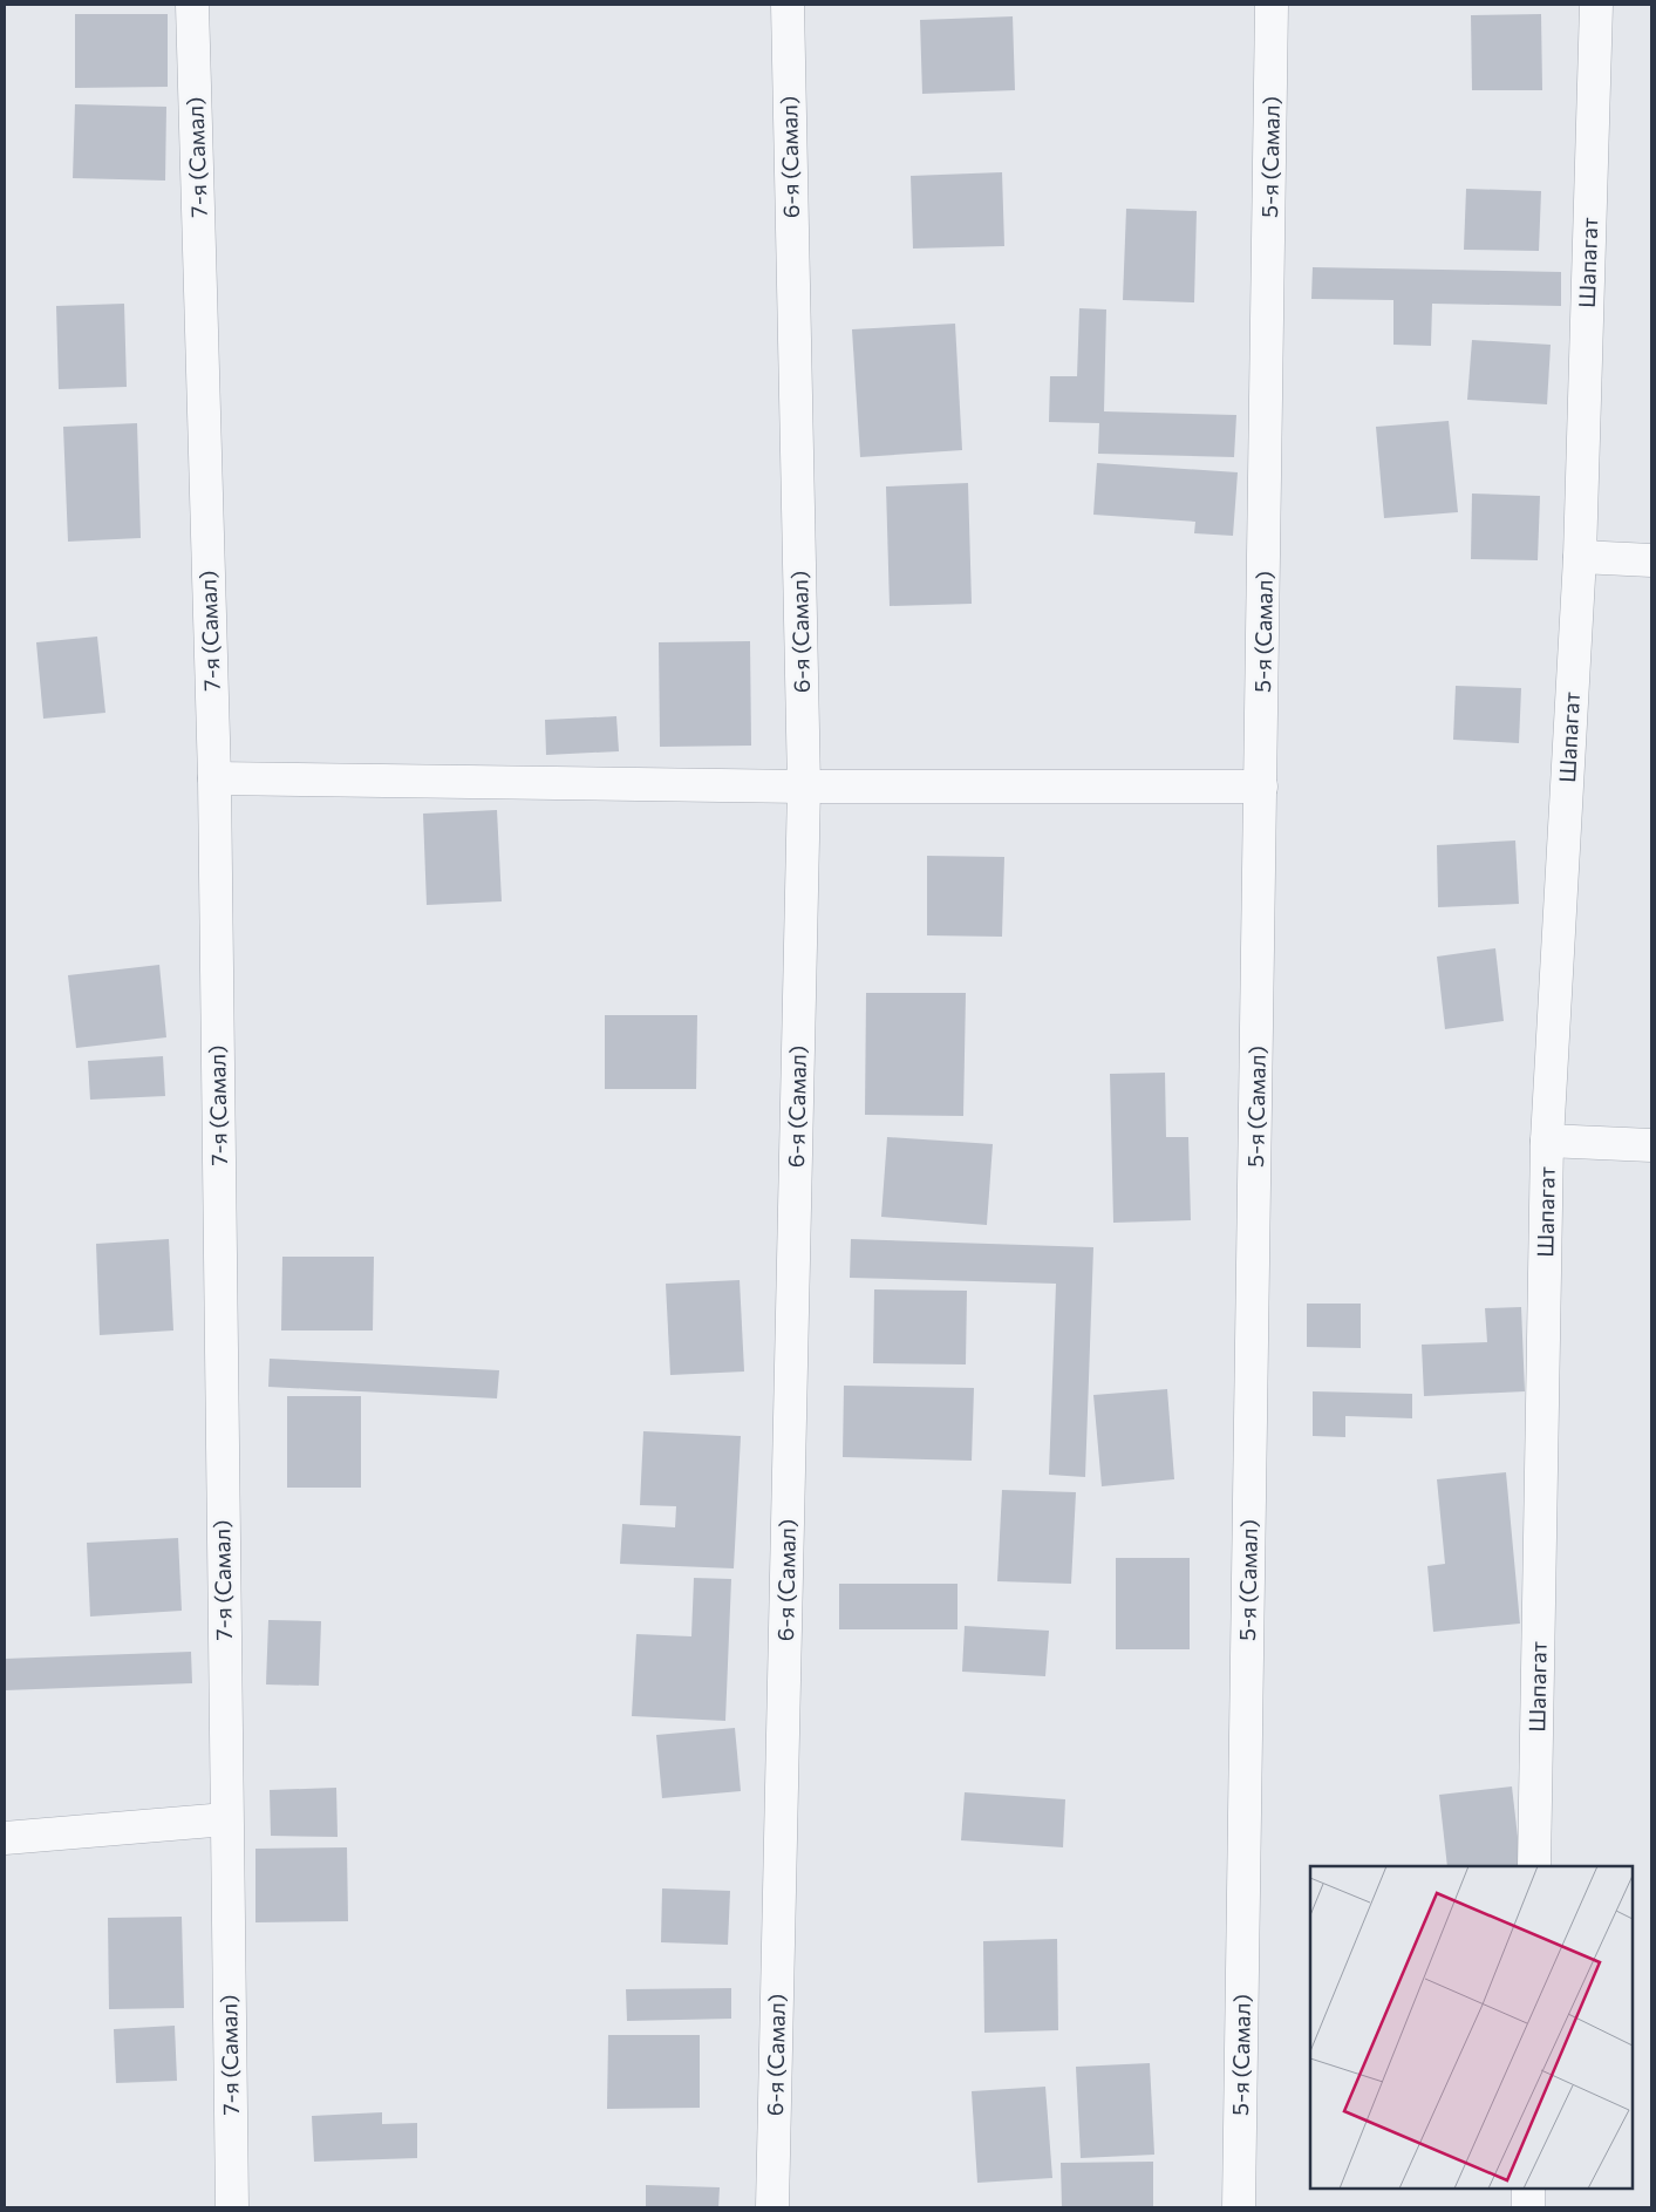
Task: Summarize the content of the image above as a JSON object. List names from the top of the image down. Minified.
{"streets":{"street":["7-я (Самал)","6-я (Самал)","5-я (Самал)","Шапагат"]}}
